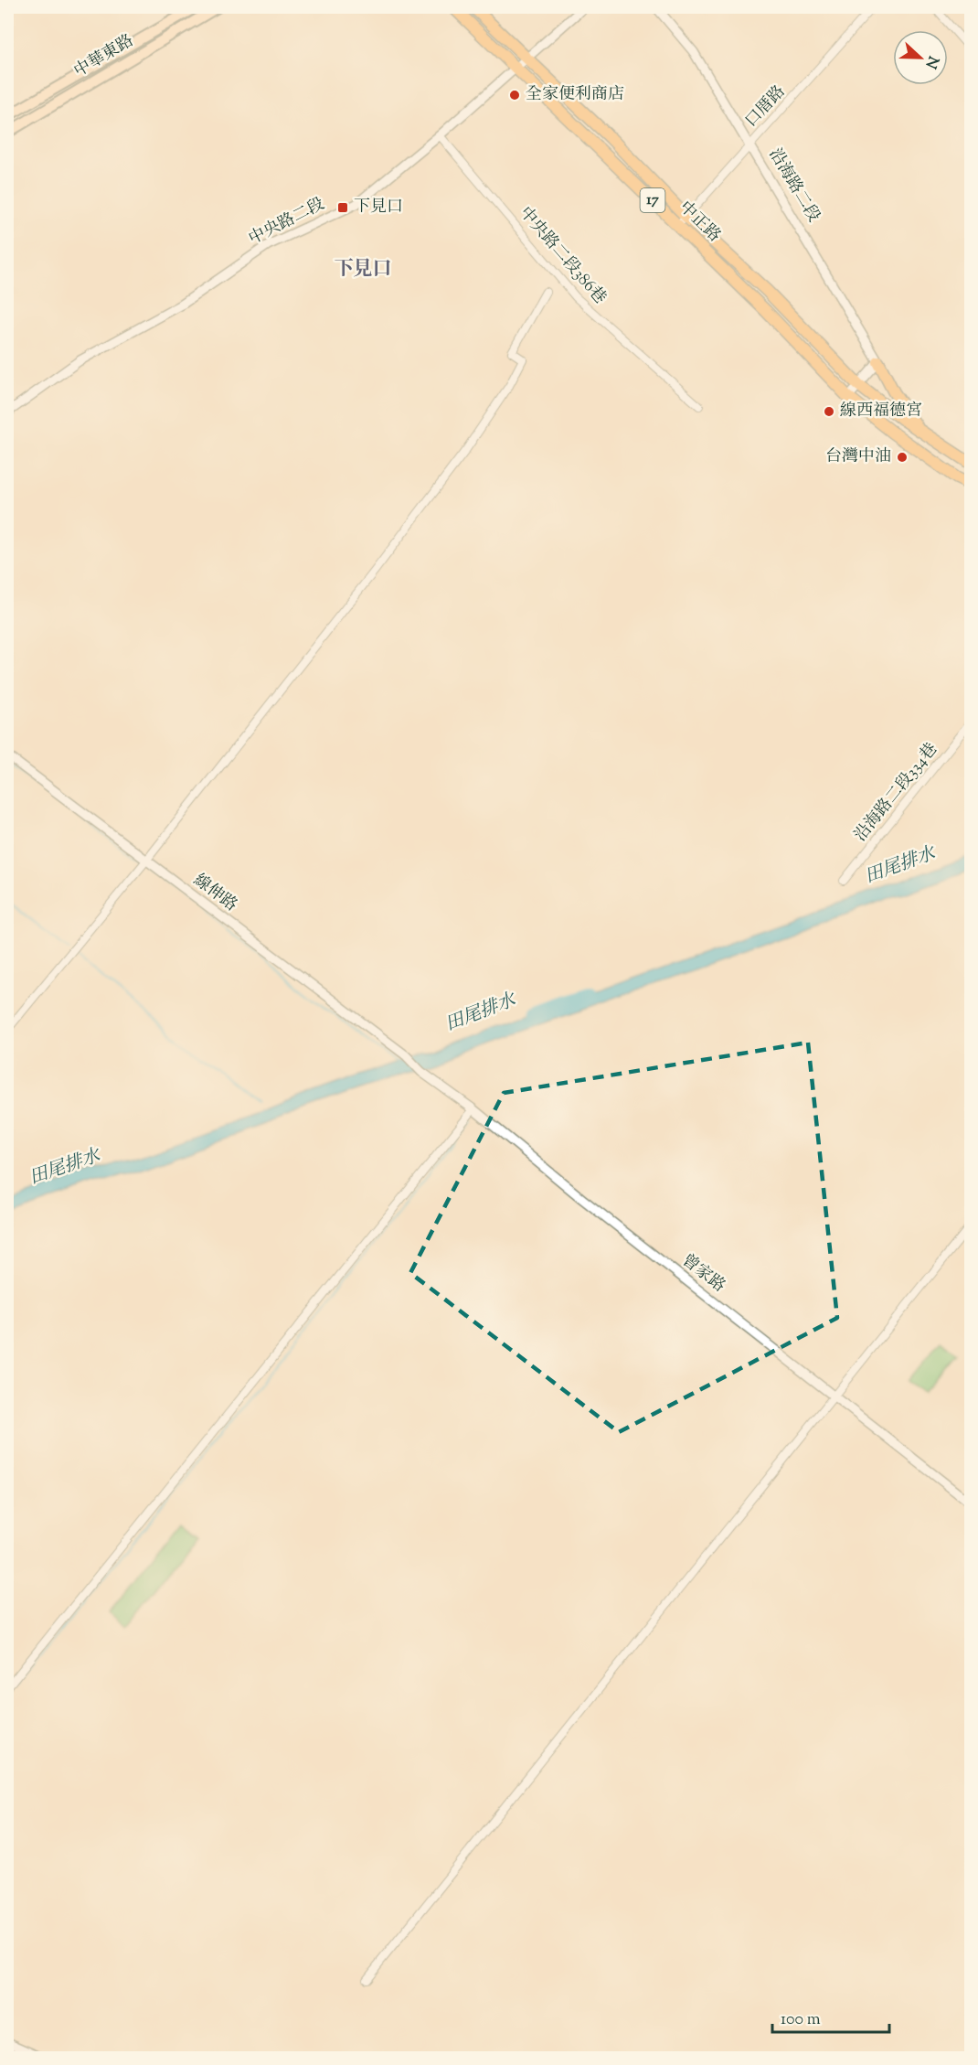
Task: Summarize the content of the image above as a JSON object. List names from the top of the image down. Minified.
{"streets":{"main road":["中華東路","17","中正路"],"street":["口厝路","沿海路二段","中央路二段","中央路二段386巷","沿海路二段334巷","線伸路","曾家路"]},"crossings":[["口厝路","沿海路二段"],["口厝路","中正路"],["17","中正路"],["中央路二段","中正路"],["中央路二段","中央路二段386巷"],["線伸路","曾家路"]],"districts":["下見口"],"water":["田尾排水"],"places":{"other":["全家便利商店","線西福德宮","台灣中油"],"transit":["下見口"]},"scale_bar":"100 m","north":"right"}
